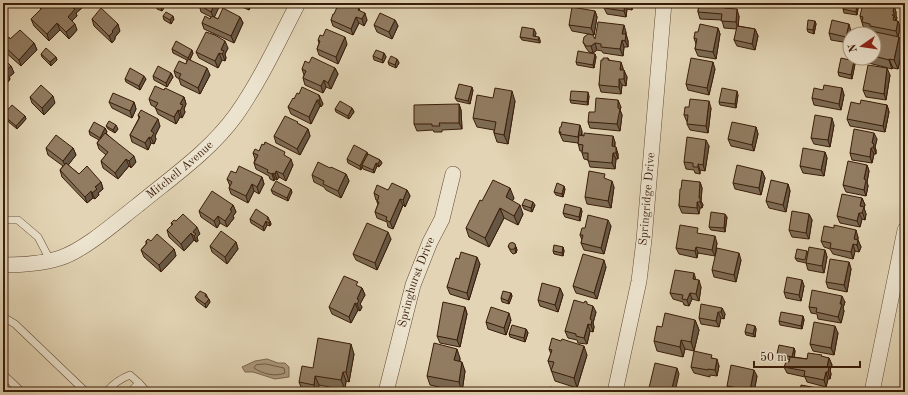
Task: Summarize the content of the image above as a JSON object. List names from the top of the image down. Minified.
{"streets":{"street":["Mitchell Avenue","Springridge Drive","Springhurst Drive"]},"scale_bar":"50 m","north":"left"}
